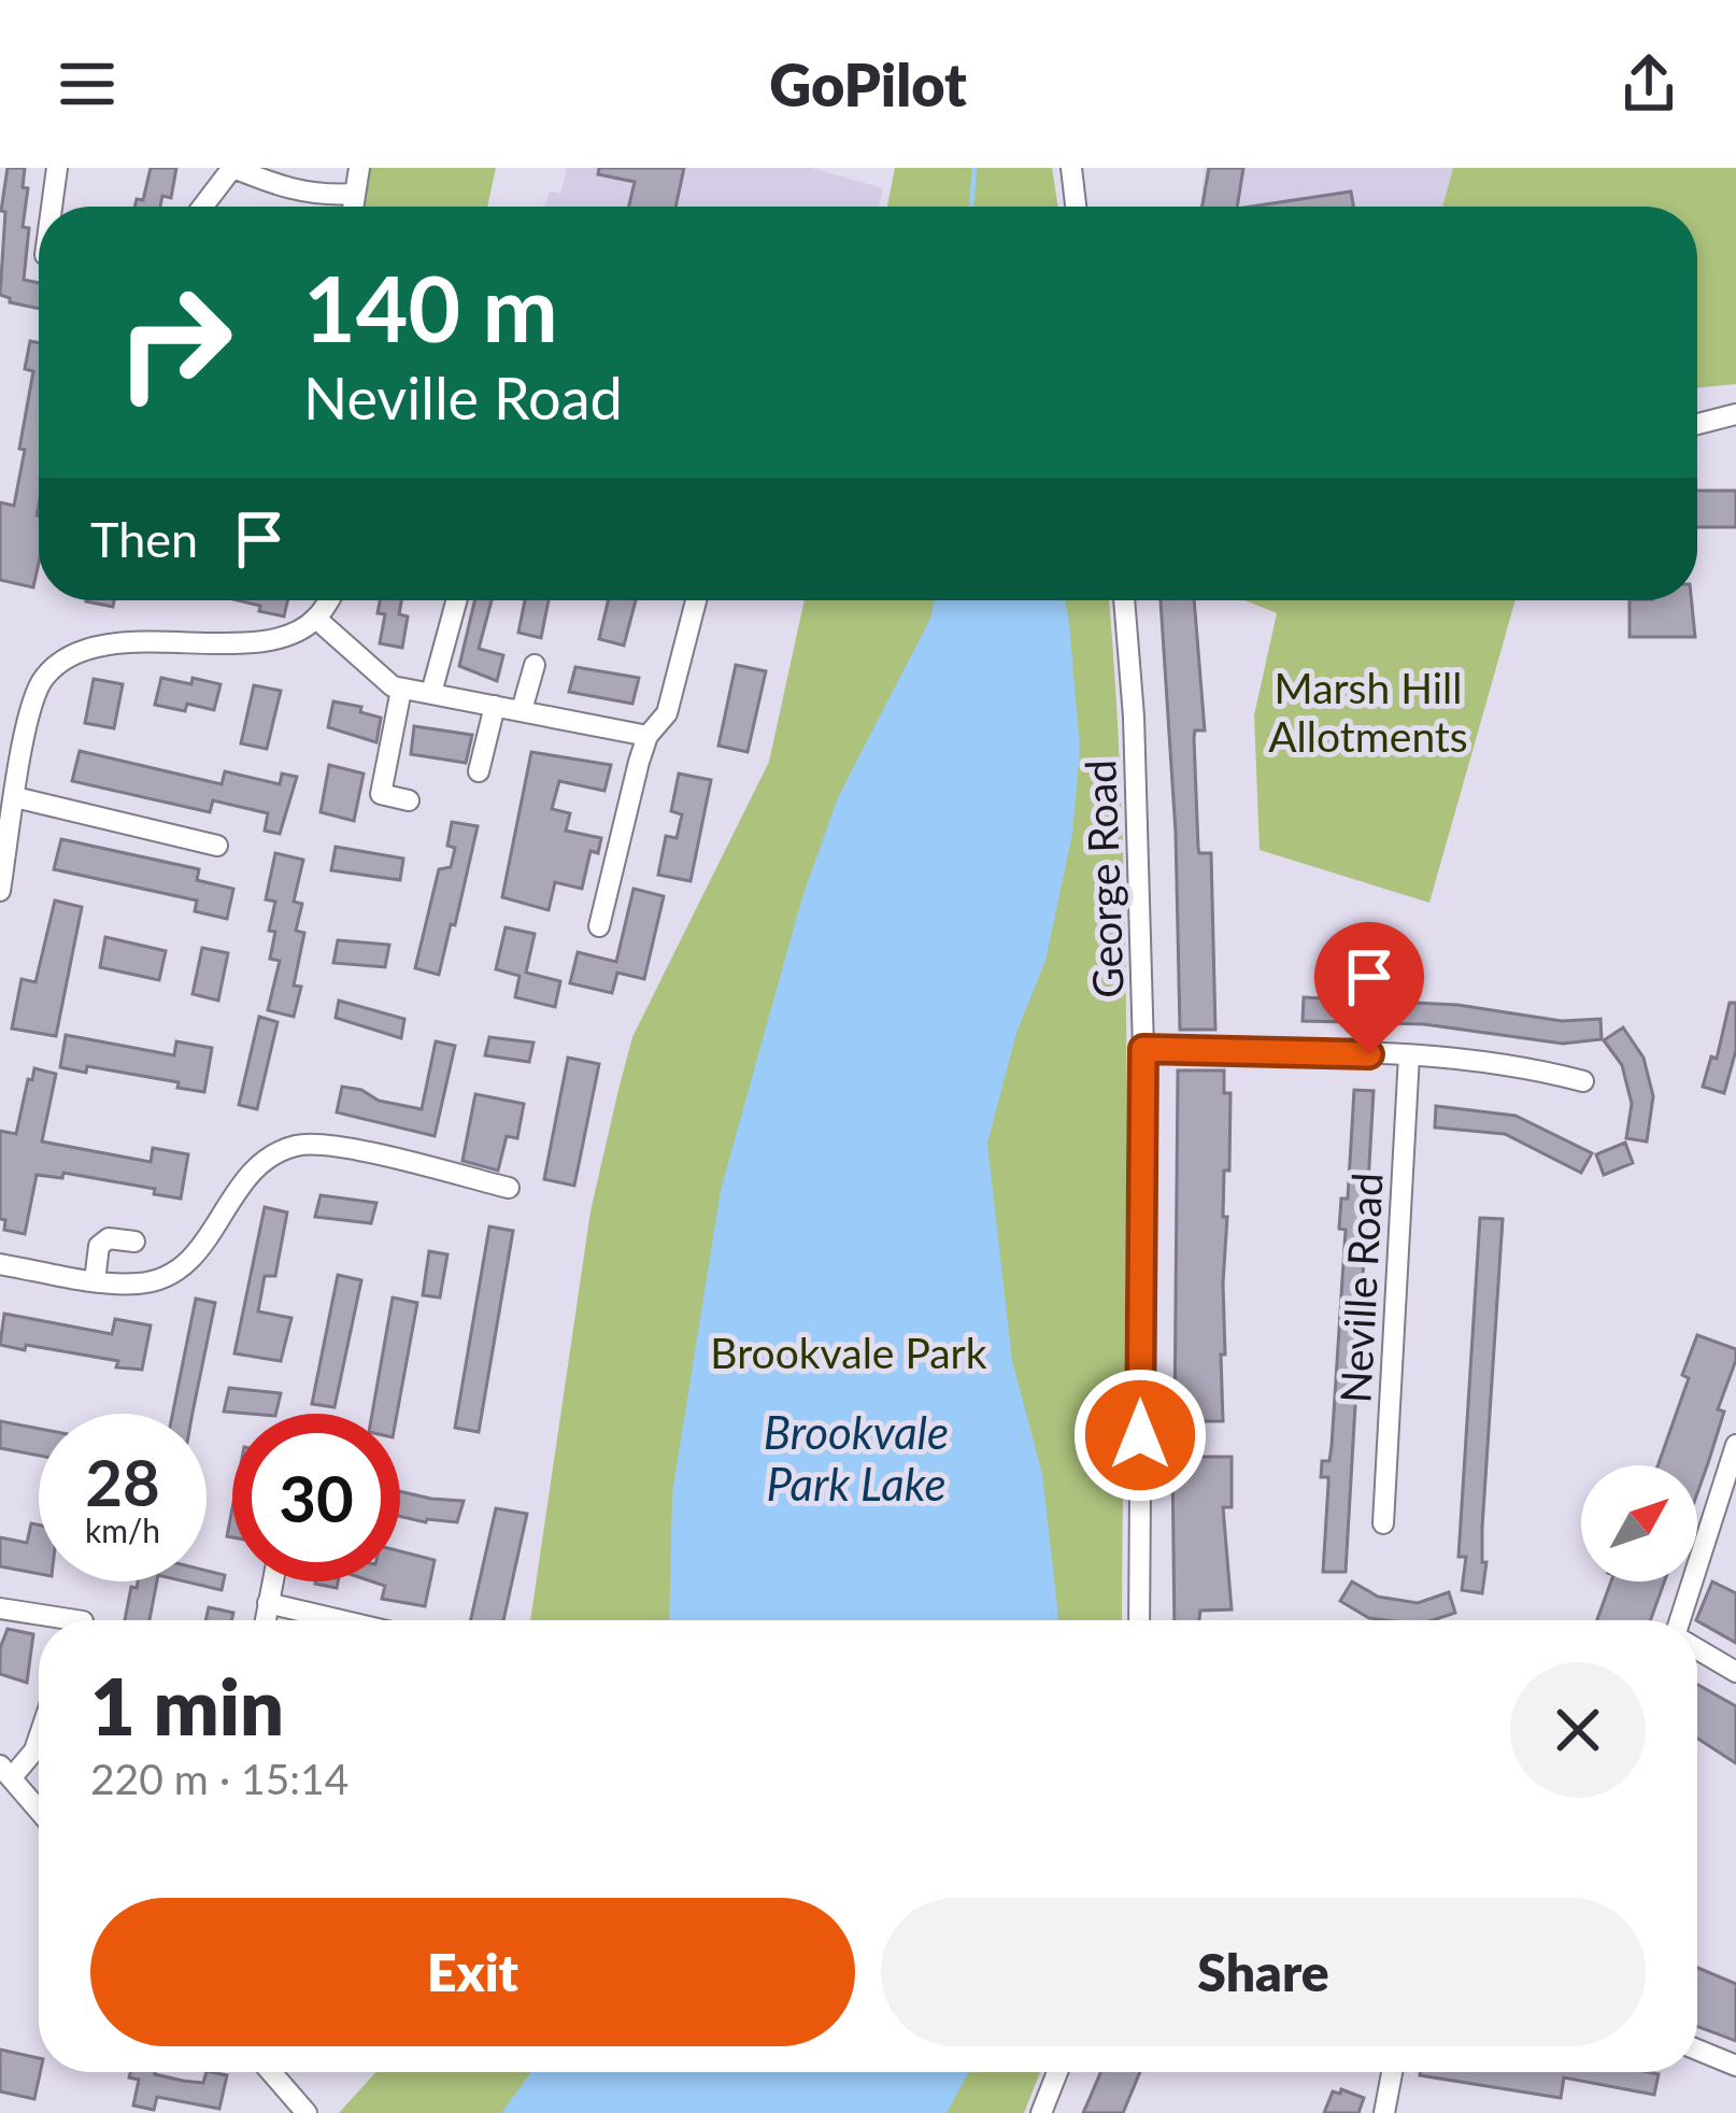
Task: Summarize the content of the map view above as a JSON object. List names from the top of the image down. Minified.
{"streets":{"street":["George Road","Neville Road"]},"water":["Brookvale Park Lake"],"parks":["Marsh Hill Allotments","Brookvale Park"],"north":"top right","page":{"header":"GoPilot","turn":["140 m","Neville Road"],"then":"Then","speed":"28 km/h","limit":"30","heading":["1 min","220 m · 15:14"],"buttons":["Exit","Share"]}}
